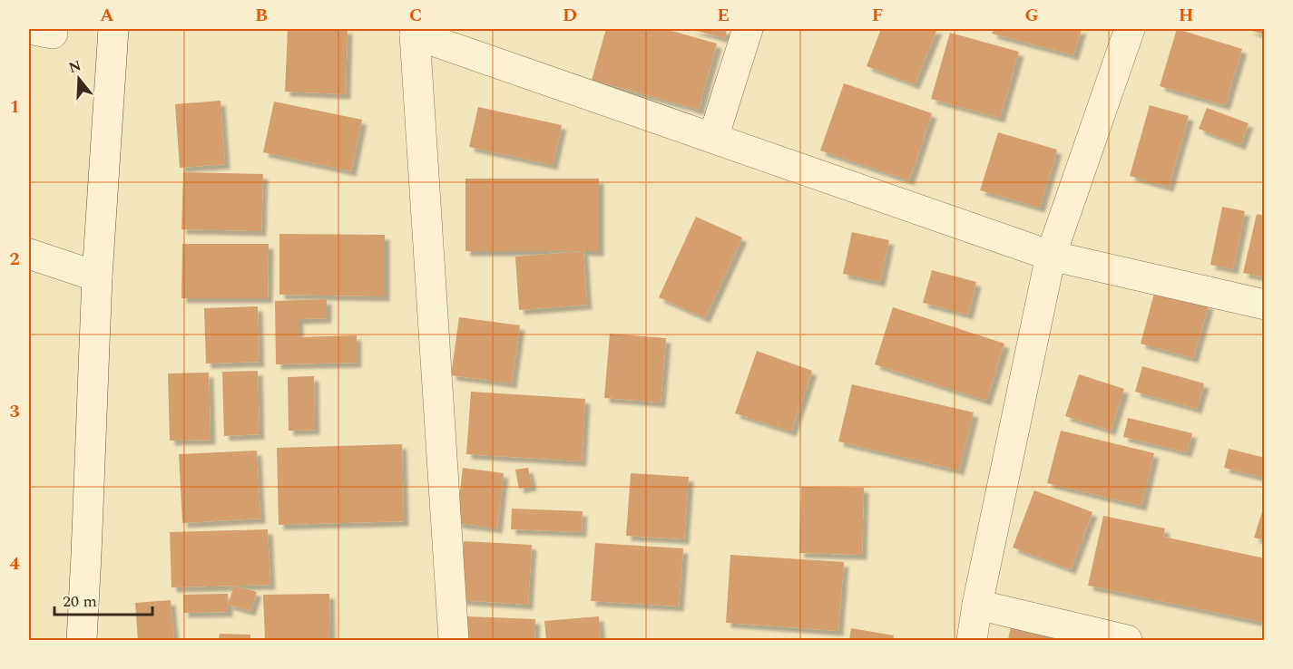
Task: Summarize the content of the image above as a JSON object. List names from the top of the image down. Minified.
{"scale_bar":"20 m","north":"top","grid":{"columns":["A","B","C","D","E","F","G","H"],"rows":["1","2","3","4"]}}
